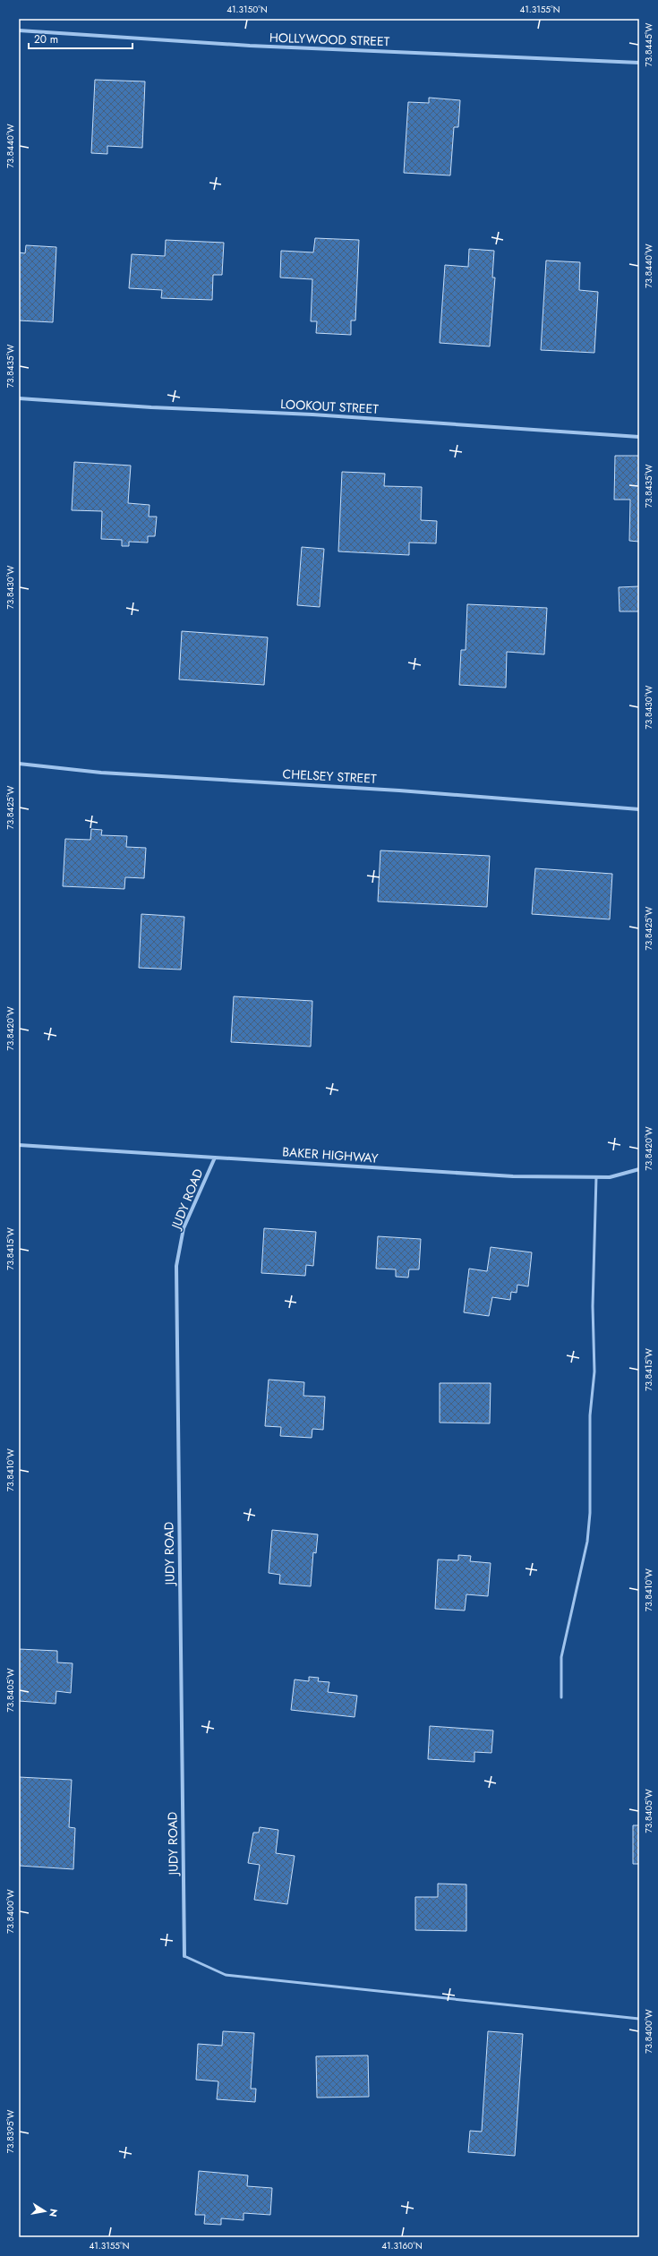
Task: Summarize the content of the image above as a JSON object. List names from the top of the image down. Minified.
{"streets":{"street":["HOLLYWOOD STREET","LOOKOUT STREET","CHELSEY STREET","BAKER HIGHWAY","JUDY ROAD"]},"crossings":[["BAKER HIGHWAY","JUDY ROAD"]],"scale_bar":"20 m","north":"right","coordinates":["41.3150°N","41.3155°N","73.8445°W","73.8440°W","73.8435°W","73.8430°W","73.8425°W","73.8420°W","73.8415°W","73.8410°W","73.8405°W","73.8400°W","73.8395°W","41.3160°N"]}
